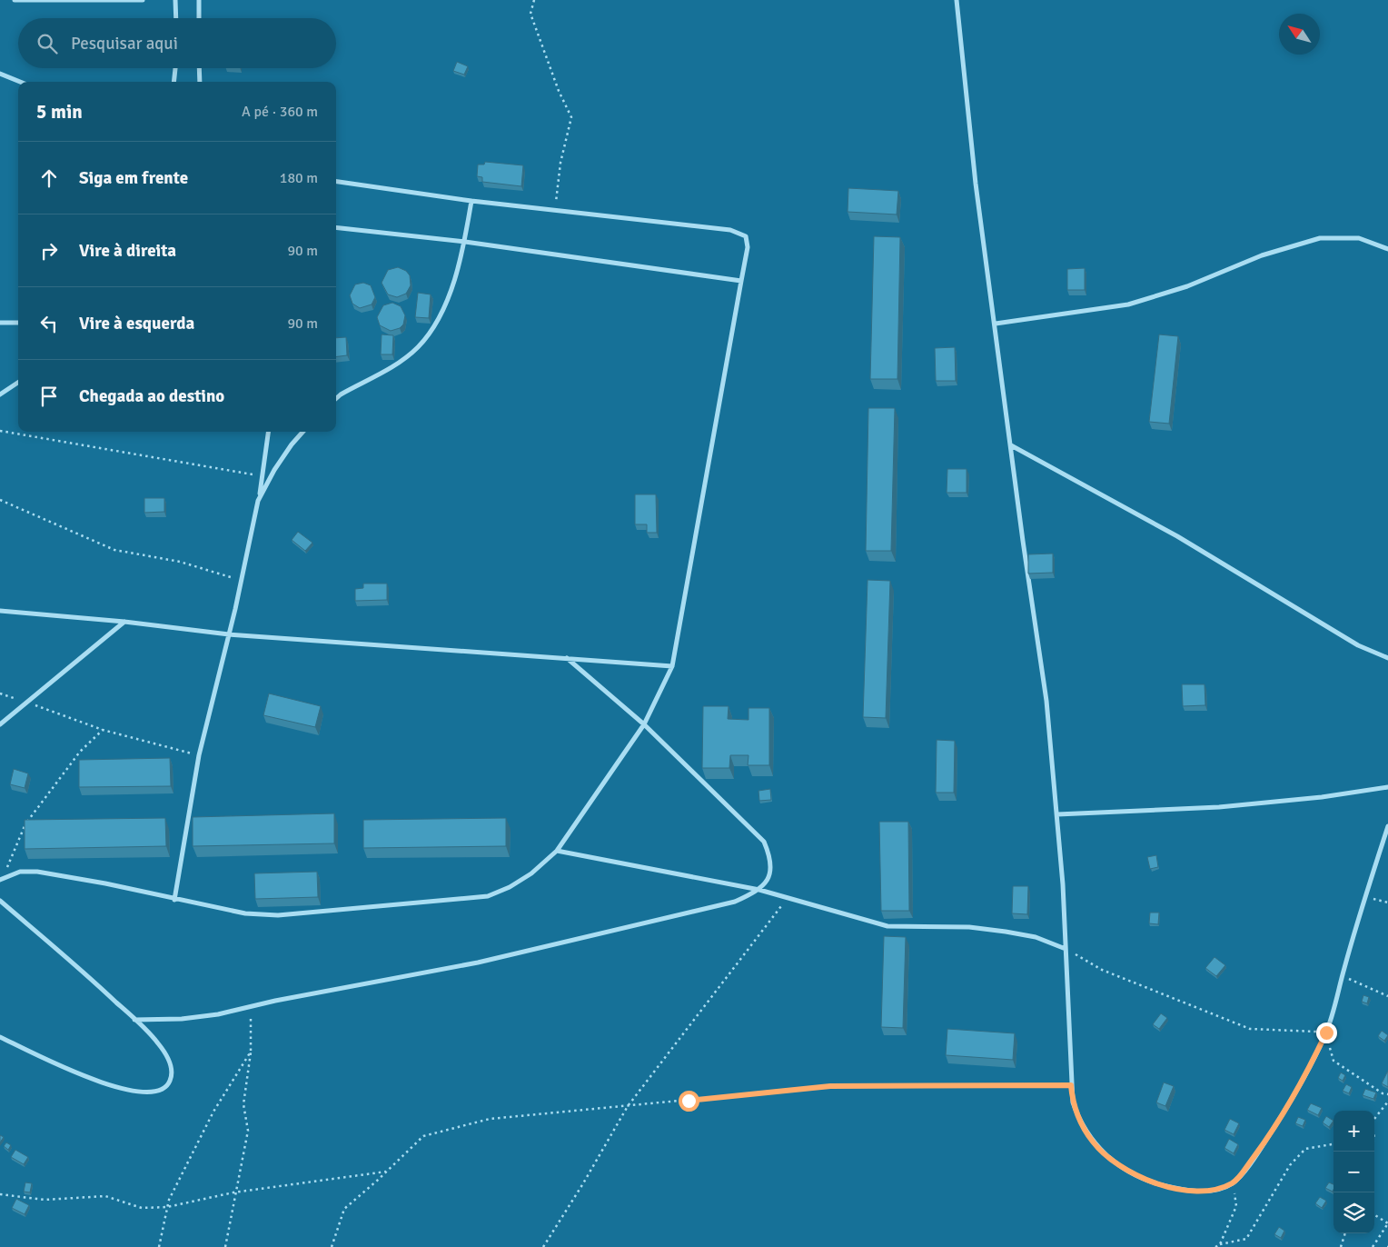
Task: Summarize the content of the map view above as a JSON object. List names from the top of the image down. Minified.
{"north":"top left","page":{"search":"Pesquisar aqui","heading":["5 min","A pé · 360 m"],"list":[["Siga em frente","180 m"],["Vire à direita","90 m"],["Vire à esquerda","90 m"],"Chegada ao destino"],"map_buttons":["+","−"]}}
